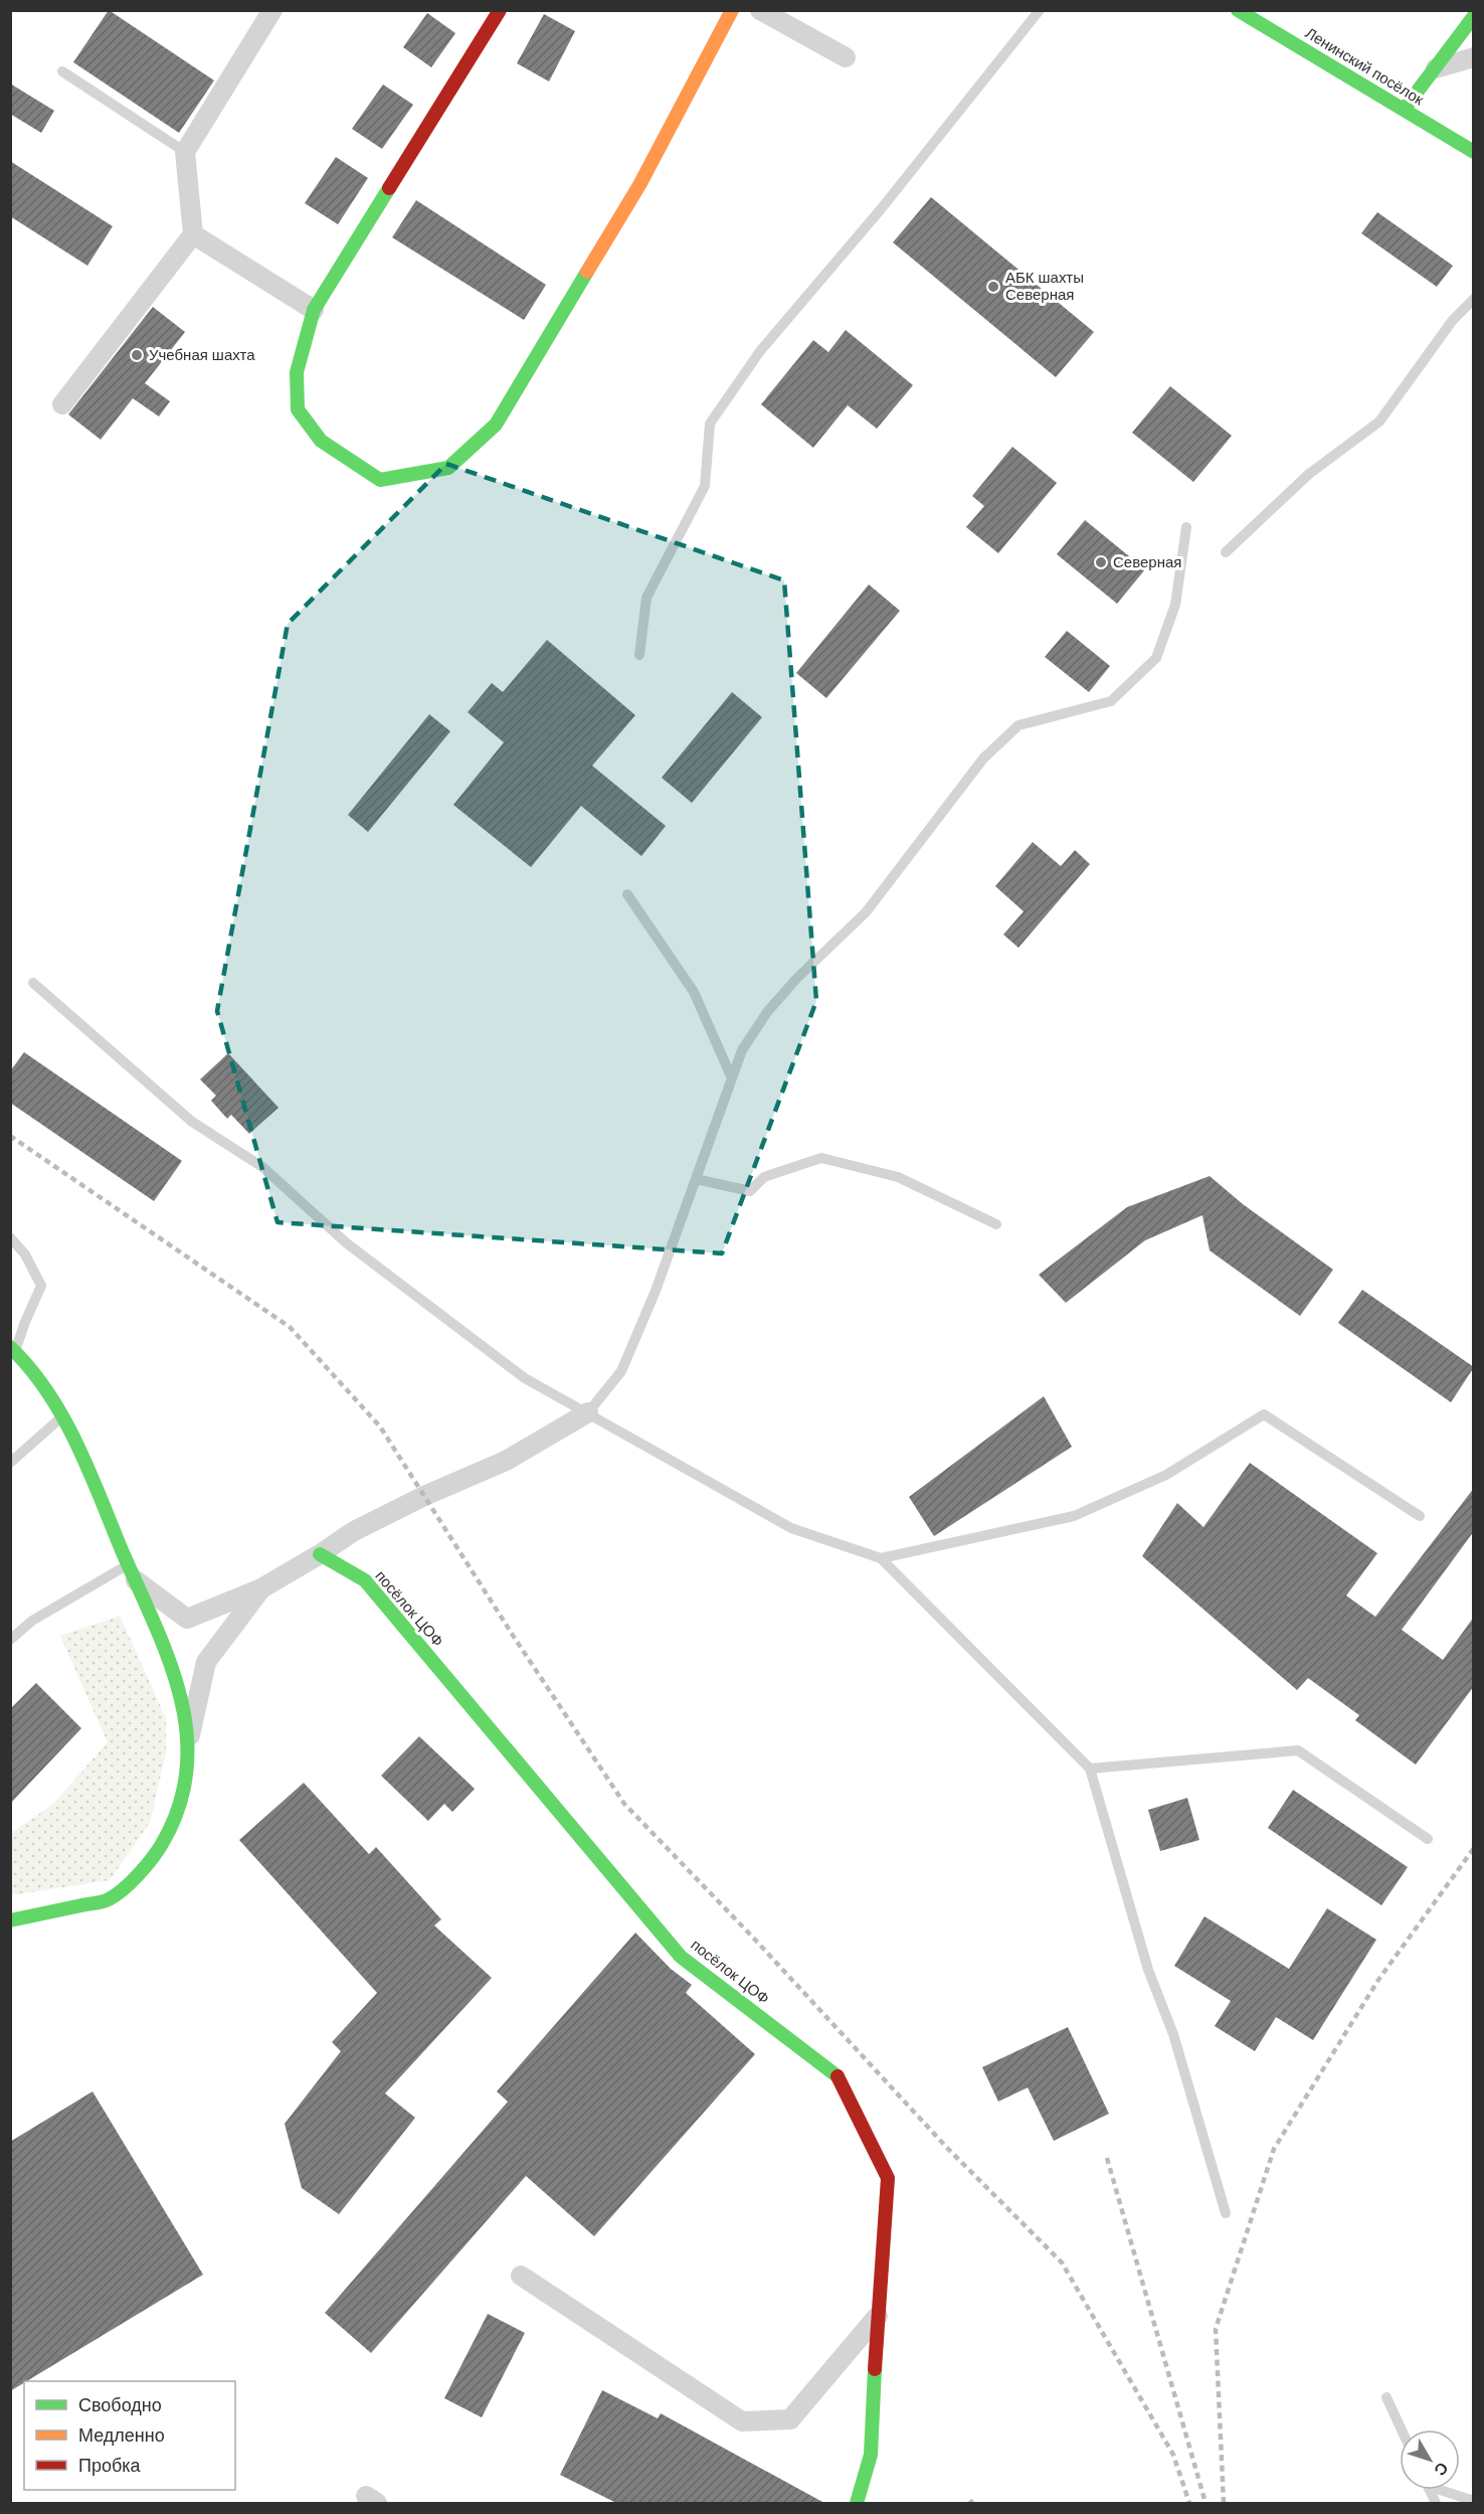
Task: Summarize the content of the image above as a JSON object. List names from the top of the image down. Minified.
{"streets":{"street":["Ленинский посёлок","посёлок ЦОФ"]},"places":["АБК шахты Северная","Учебная шахта","Северная"],"legend":["Свободно","Медленно","Пробка"],"north":"bottom right"}
